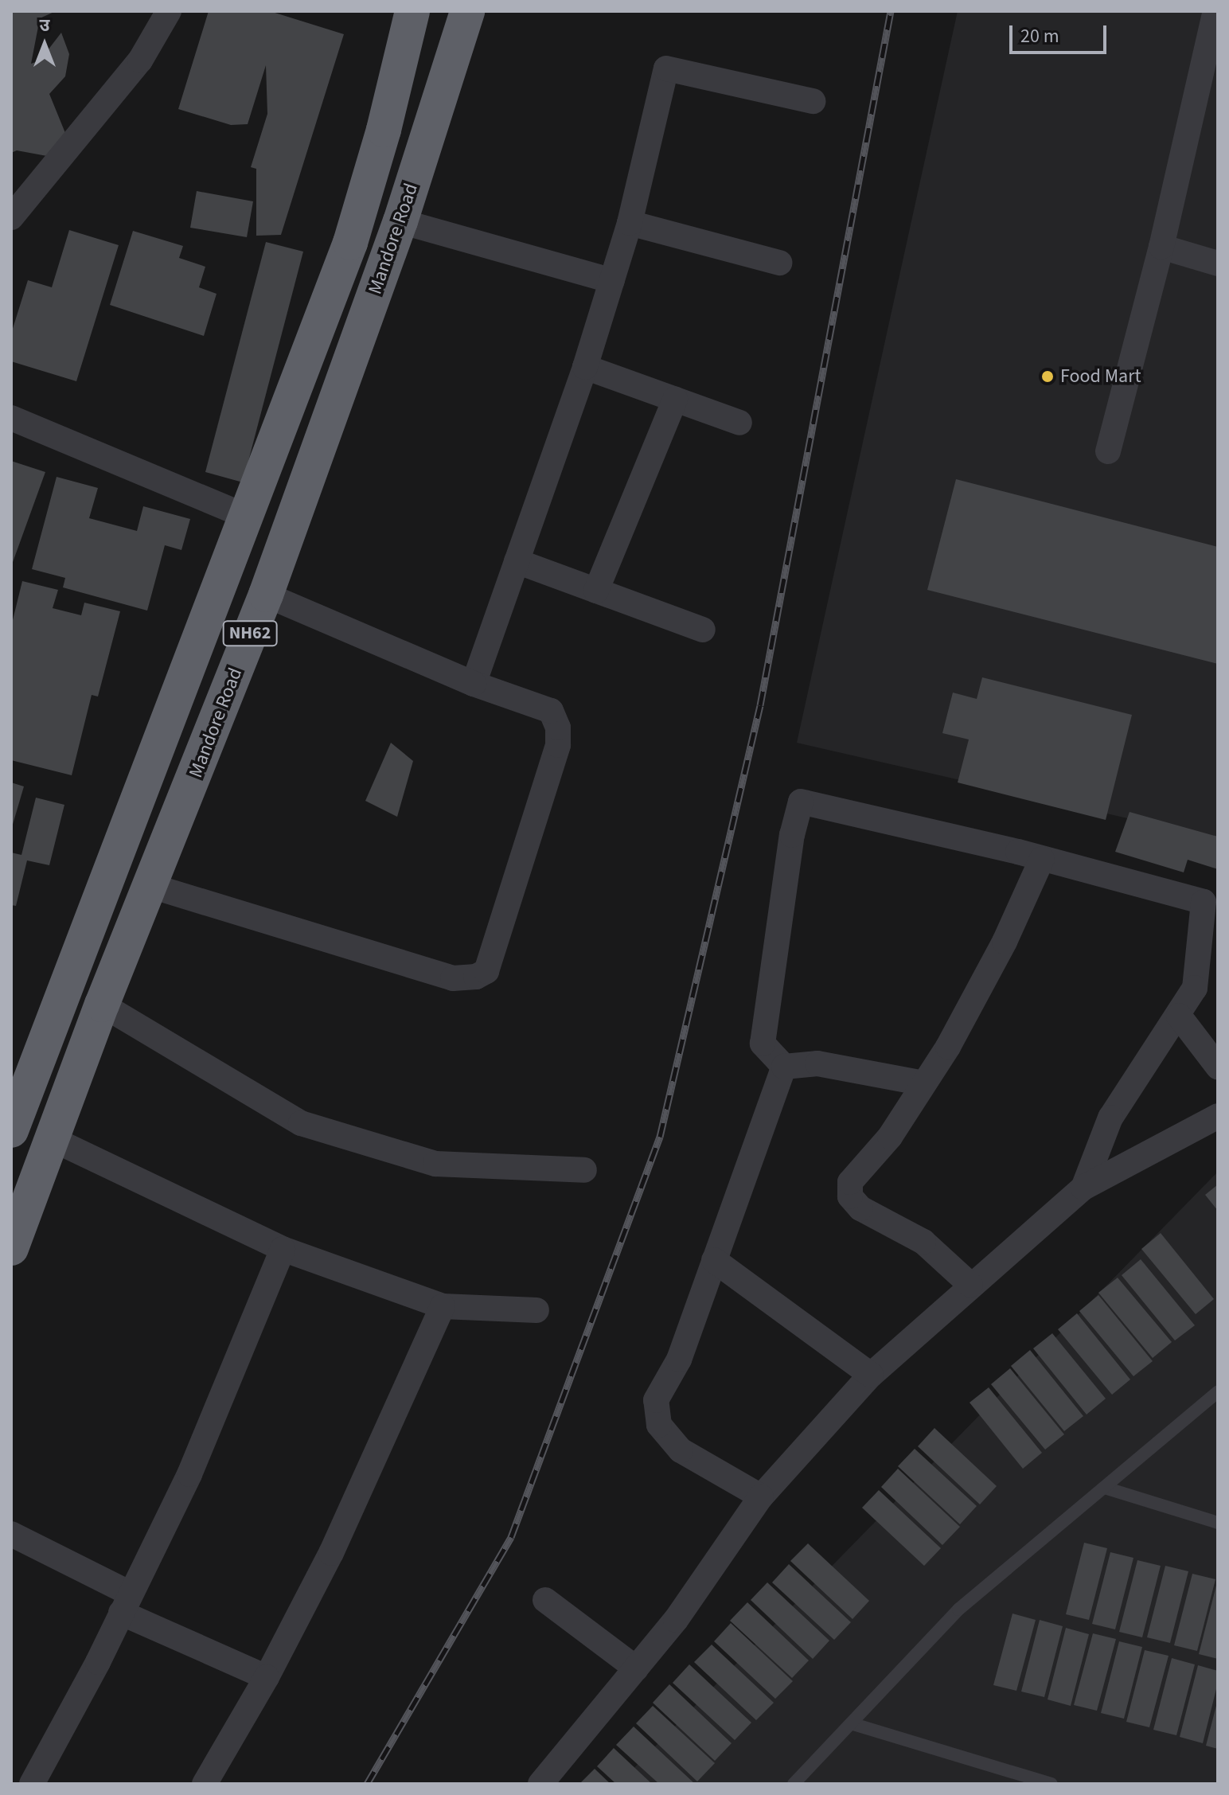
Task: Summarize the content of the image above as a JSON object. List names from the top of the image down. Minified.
{"streets":{"highway":["Mandore Road","NH62"]},"places":["Food Mart"],"scale_bar":"20 m","north":"top"}
